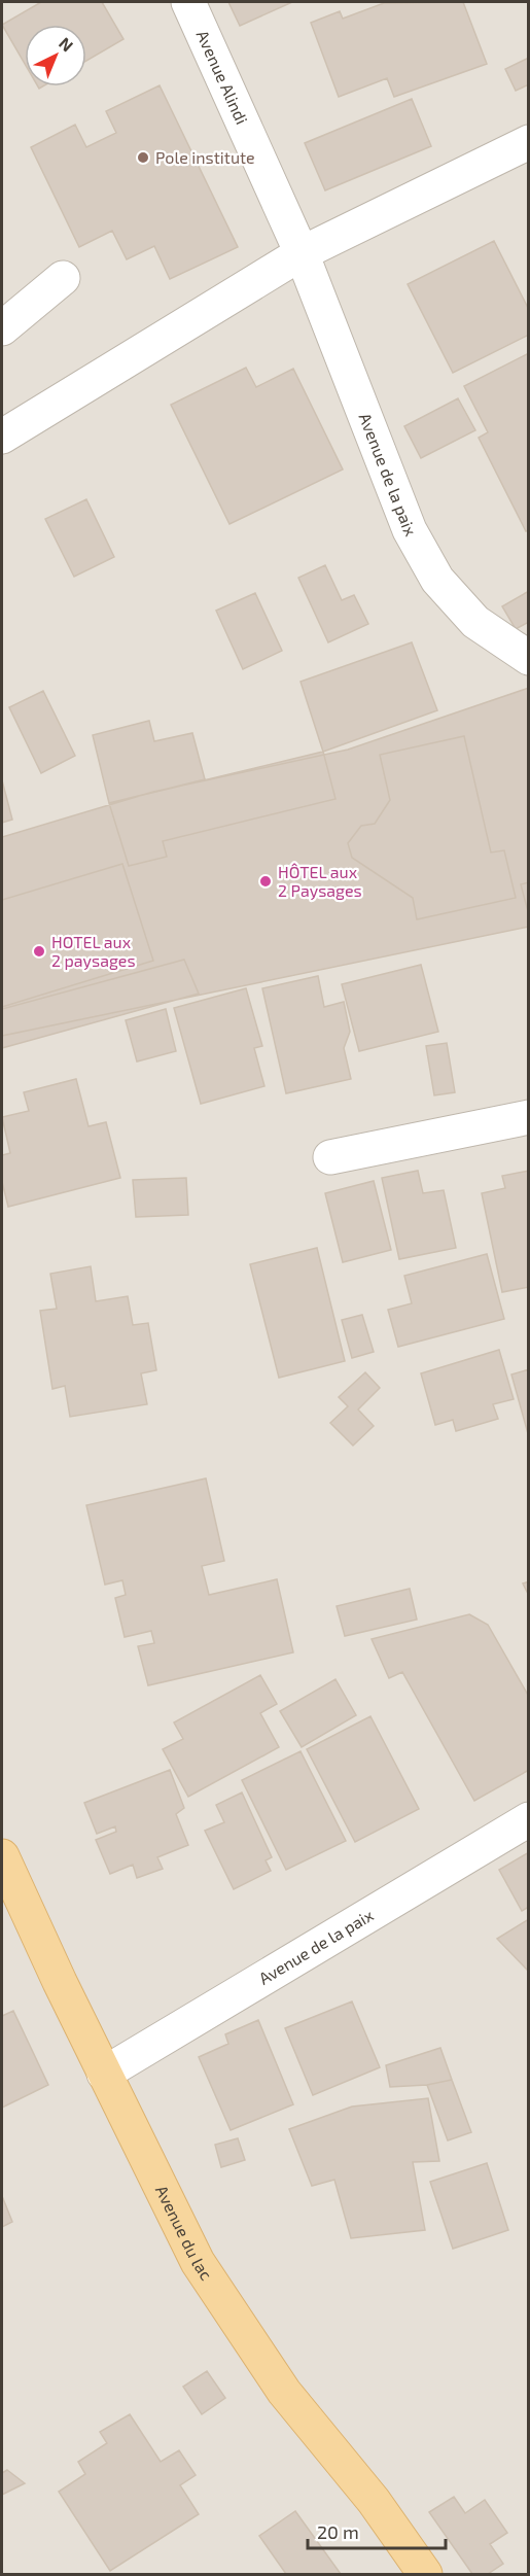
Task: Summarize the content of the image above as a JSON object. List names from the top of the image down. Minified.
{"streets":{"main road":["Avenue du lac"],"street":["Avenue Alindi","Avenue de la paix"]},"crossings":[["Avenue Alindi","Avenue de la paix"],["Avenue de la paix","Avenue du lac"]],"places":["Pole institute","HÔTEL aux 2 Paysages","HOTEL aux 2 paysages"],"scale_bar":"20 m","north":"top right"}
